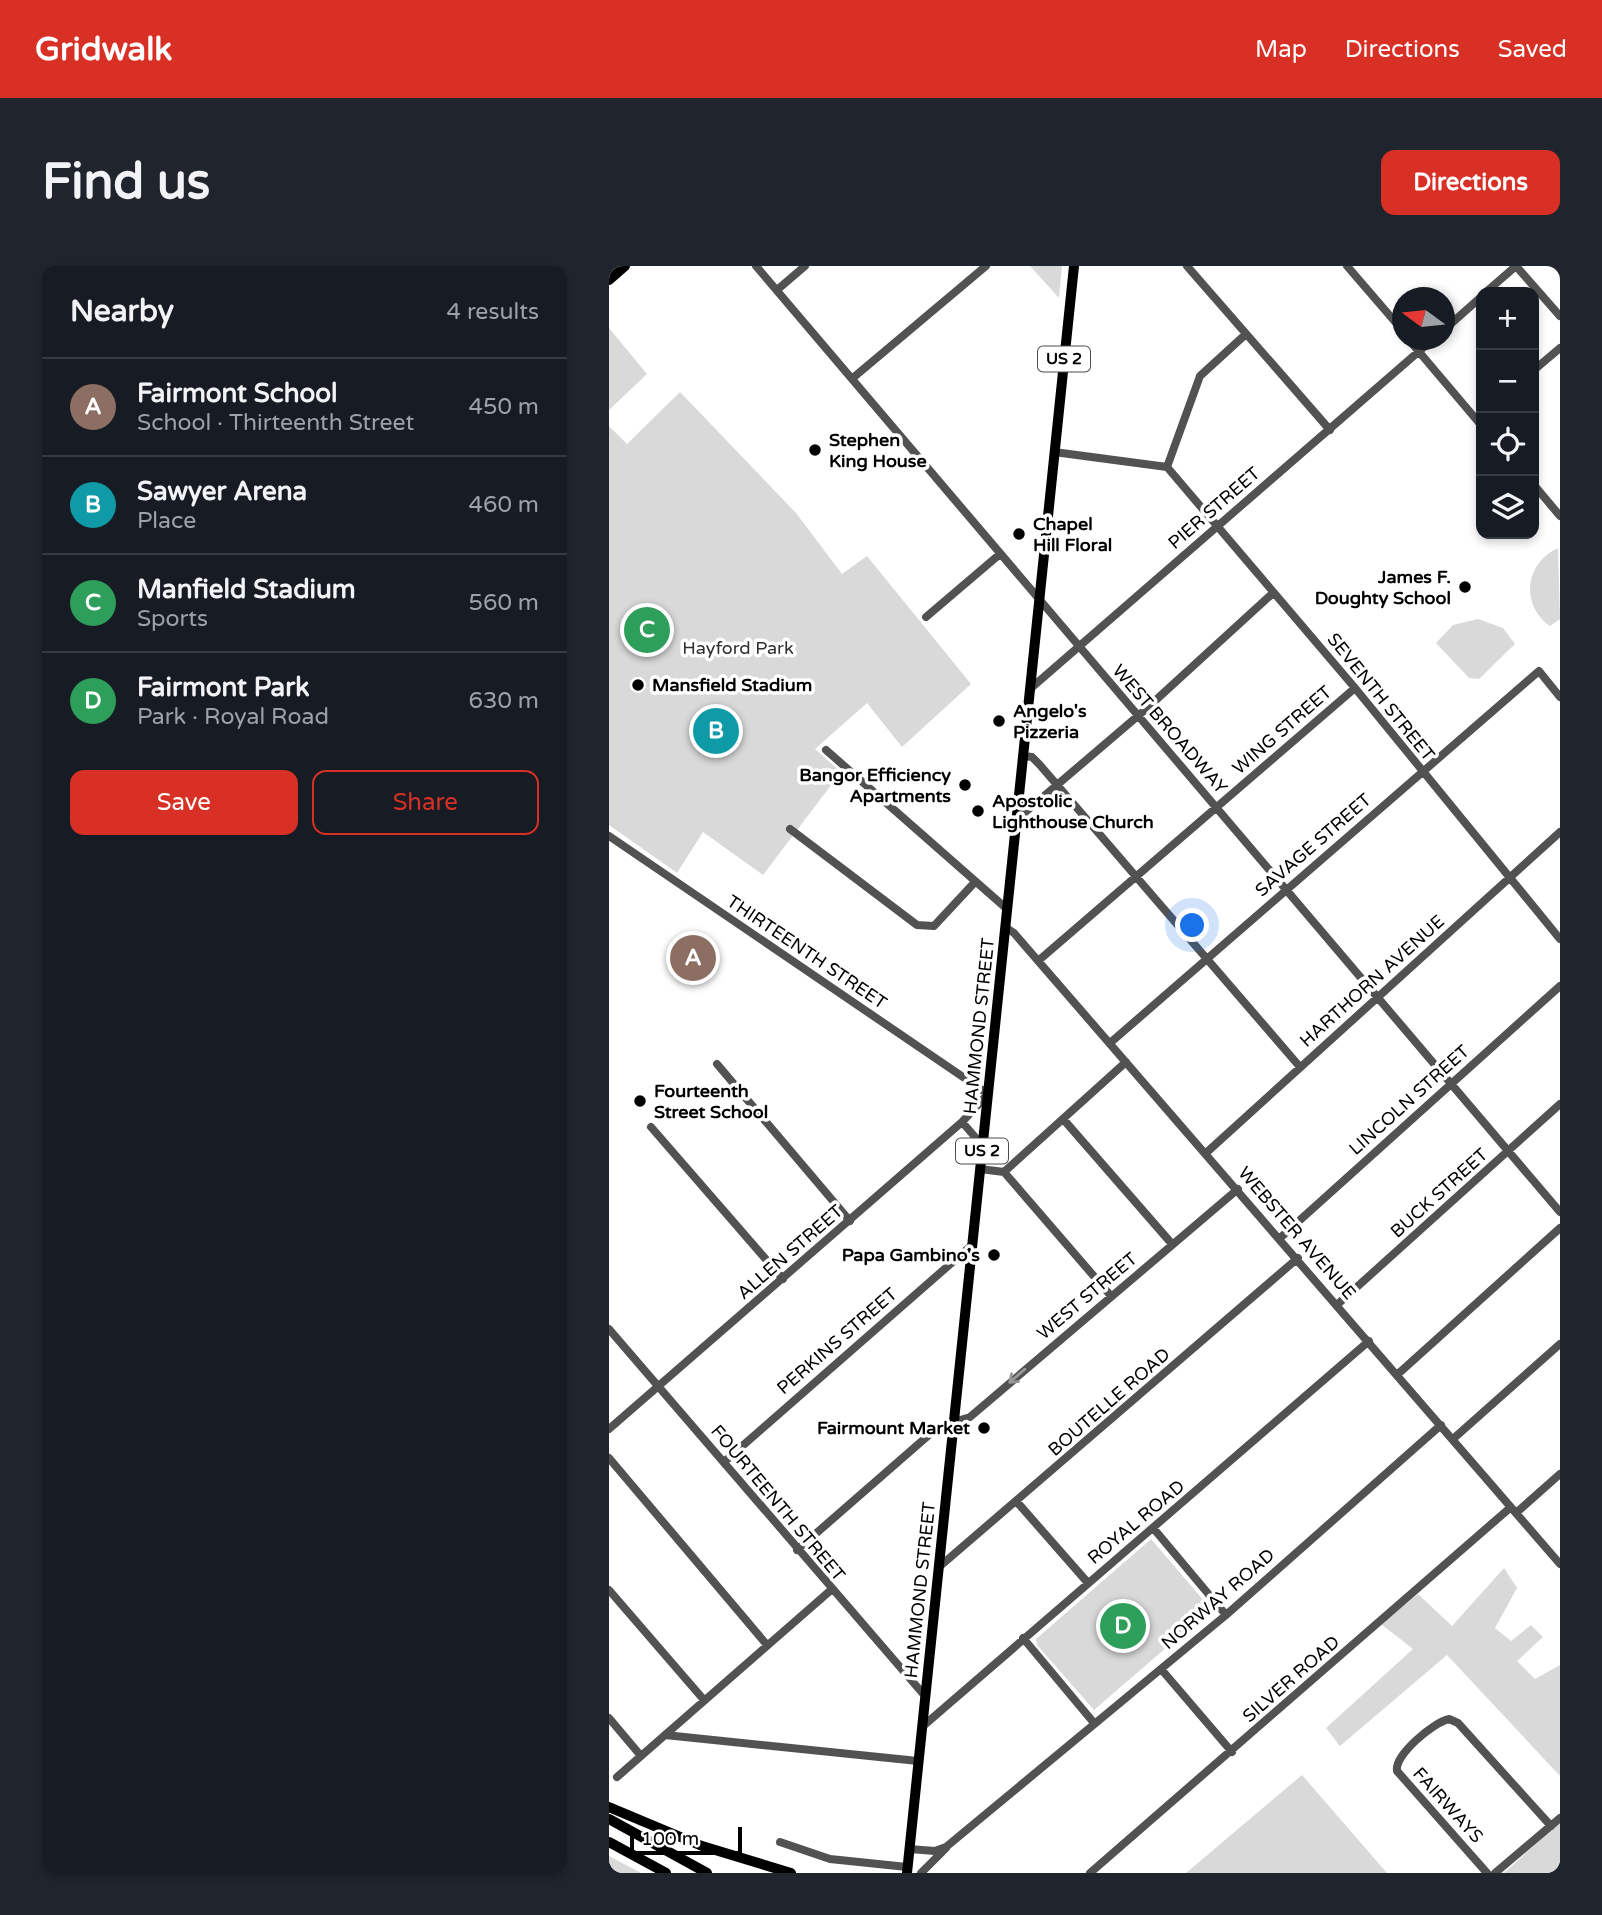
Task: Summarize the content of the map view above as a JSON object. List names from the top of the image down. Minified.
{"streets":{"main road":["US 2","HAMMOND STREET"],"street":["PIER STREET","SEVENTH STREET","WEST BROADWAY","WING STREET","SAVAGE STREET","THIRTEENTH STREET","HARTHORN AVENUE","LINCOLN STREET","BUCK STREET","WEBSTER AVENUE","ALLEN STREET","WEST STREET","PERKINS STREET","BOUTELLE ROAD","FOURTEENTH STREET","ROYAL ROAD","NORWAY ROAD","SILVER ROAD","FAIRWAYS"]},"crossings":[["PIER STREET","SEVENTH STREET"],["PIER STREET","WEST BROADWAY"],["PIER STREET","HAMMOND STREET"],["SEVENTH STREET","WING STREET"],["SEVENTH STREET","SAVAGE STREET"],["SEVENTH STREET","HARTHORN AVENUE"],["WEST BROADWAY","WING STREET"],["WEST BROADWAY","SAVAGE STREET"],["WEST BROADWAY","HARTHORN AVENUE"],["WEST BROADWAY","HAMMOND STREET"],["WEST BROADWAY","LINCOLN STREET"],["WEST BROADWAY","BUCK STREET"],["WING STREET","WEBSTER AVENUE"],["SAVAGE STREET","WEBSTER AVENUE"],["THIRTEENTH STREET","HAMMOND STREET"],["THIRTEENTH STREET","ALLEN STREET"],["HARTHORN AVENUE","WEBSTER AVENUE"],["HAMMOND STREET","WEBSTER AVENUE"],["HAMMOND STREET","ALLEN STREET"],["HAMMOND STREET","WEST STREET"],["HAMMOND STREET","PERKINS STREET"],["HAMMOND STREET","BOUTELLE ROAD"],["HAMMOND STREET","FOURTEENTH STREET"],["HAMMOND STREET","ROYAL ROAD"],["LINCOLN STREET","WEBSTER AVENUE"],["BUCK STREET","WEBSTER AVENUE"],["WEBSTER AVENUE","WEST STREET"],["WEBSTER AVENUE","BOUTELLE ROAD"],["WEBSTER AVENUE","ROYAL ROAD"],["WEBSTER AVENUE","NORWAY ROAD"],["WEBSTER AVENUE","SILVER ROAD"],["ALLEN STREET","FOURTEENTH STREET"],["WEST STREET","FOURTEENTH STREET"],["PERKINS STREET","FOURTEENTH STREET"]],"one_way":["WEST STREET"],"parks":["Hayford Park"],"places":["Stephen King House","Chapel Hill Floral","James F. Doughty School","Mansfield Stadium","Angelo's Pizzeria","Bangor Efficiency Apartments","Apostolic Lighthouse Church","Fourteenth Street School","Papa Gambino's","Fairmount Market"],"scale_bar":"100 m","north":"left","page":{"header":"Gridwalk","nav":["Map","Directions","Saved"],"buttons":["Directions",["Save","Share"]],"title":"Find us","heading":["Nearby","4 results"],"map_buttons":["+","−"],"list":[{"mark":"A","name":"Fairmont School","note":"School · Thirteenth Street","value":"450 m"},{"mark":"B","name":"Sawyer Arena","note":"Place","value":"460 m"},{"mark":"C","name":"Manfield Stadium","note":"Sports","value":"560 m"},{"mark":"D","name":"Fairmont Park","note":"Park · Royal Road","value":"630 m"}],"pins":["C","B","A","D"],"scale":"100 m"}}
